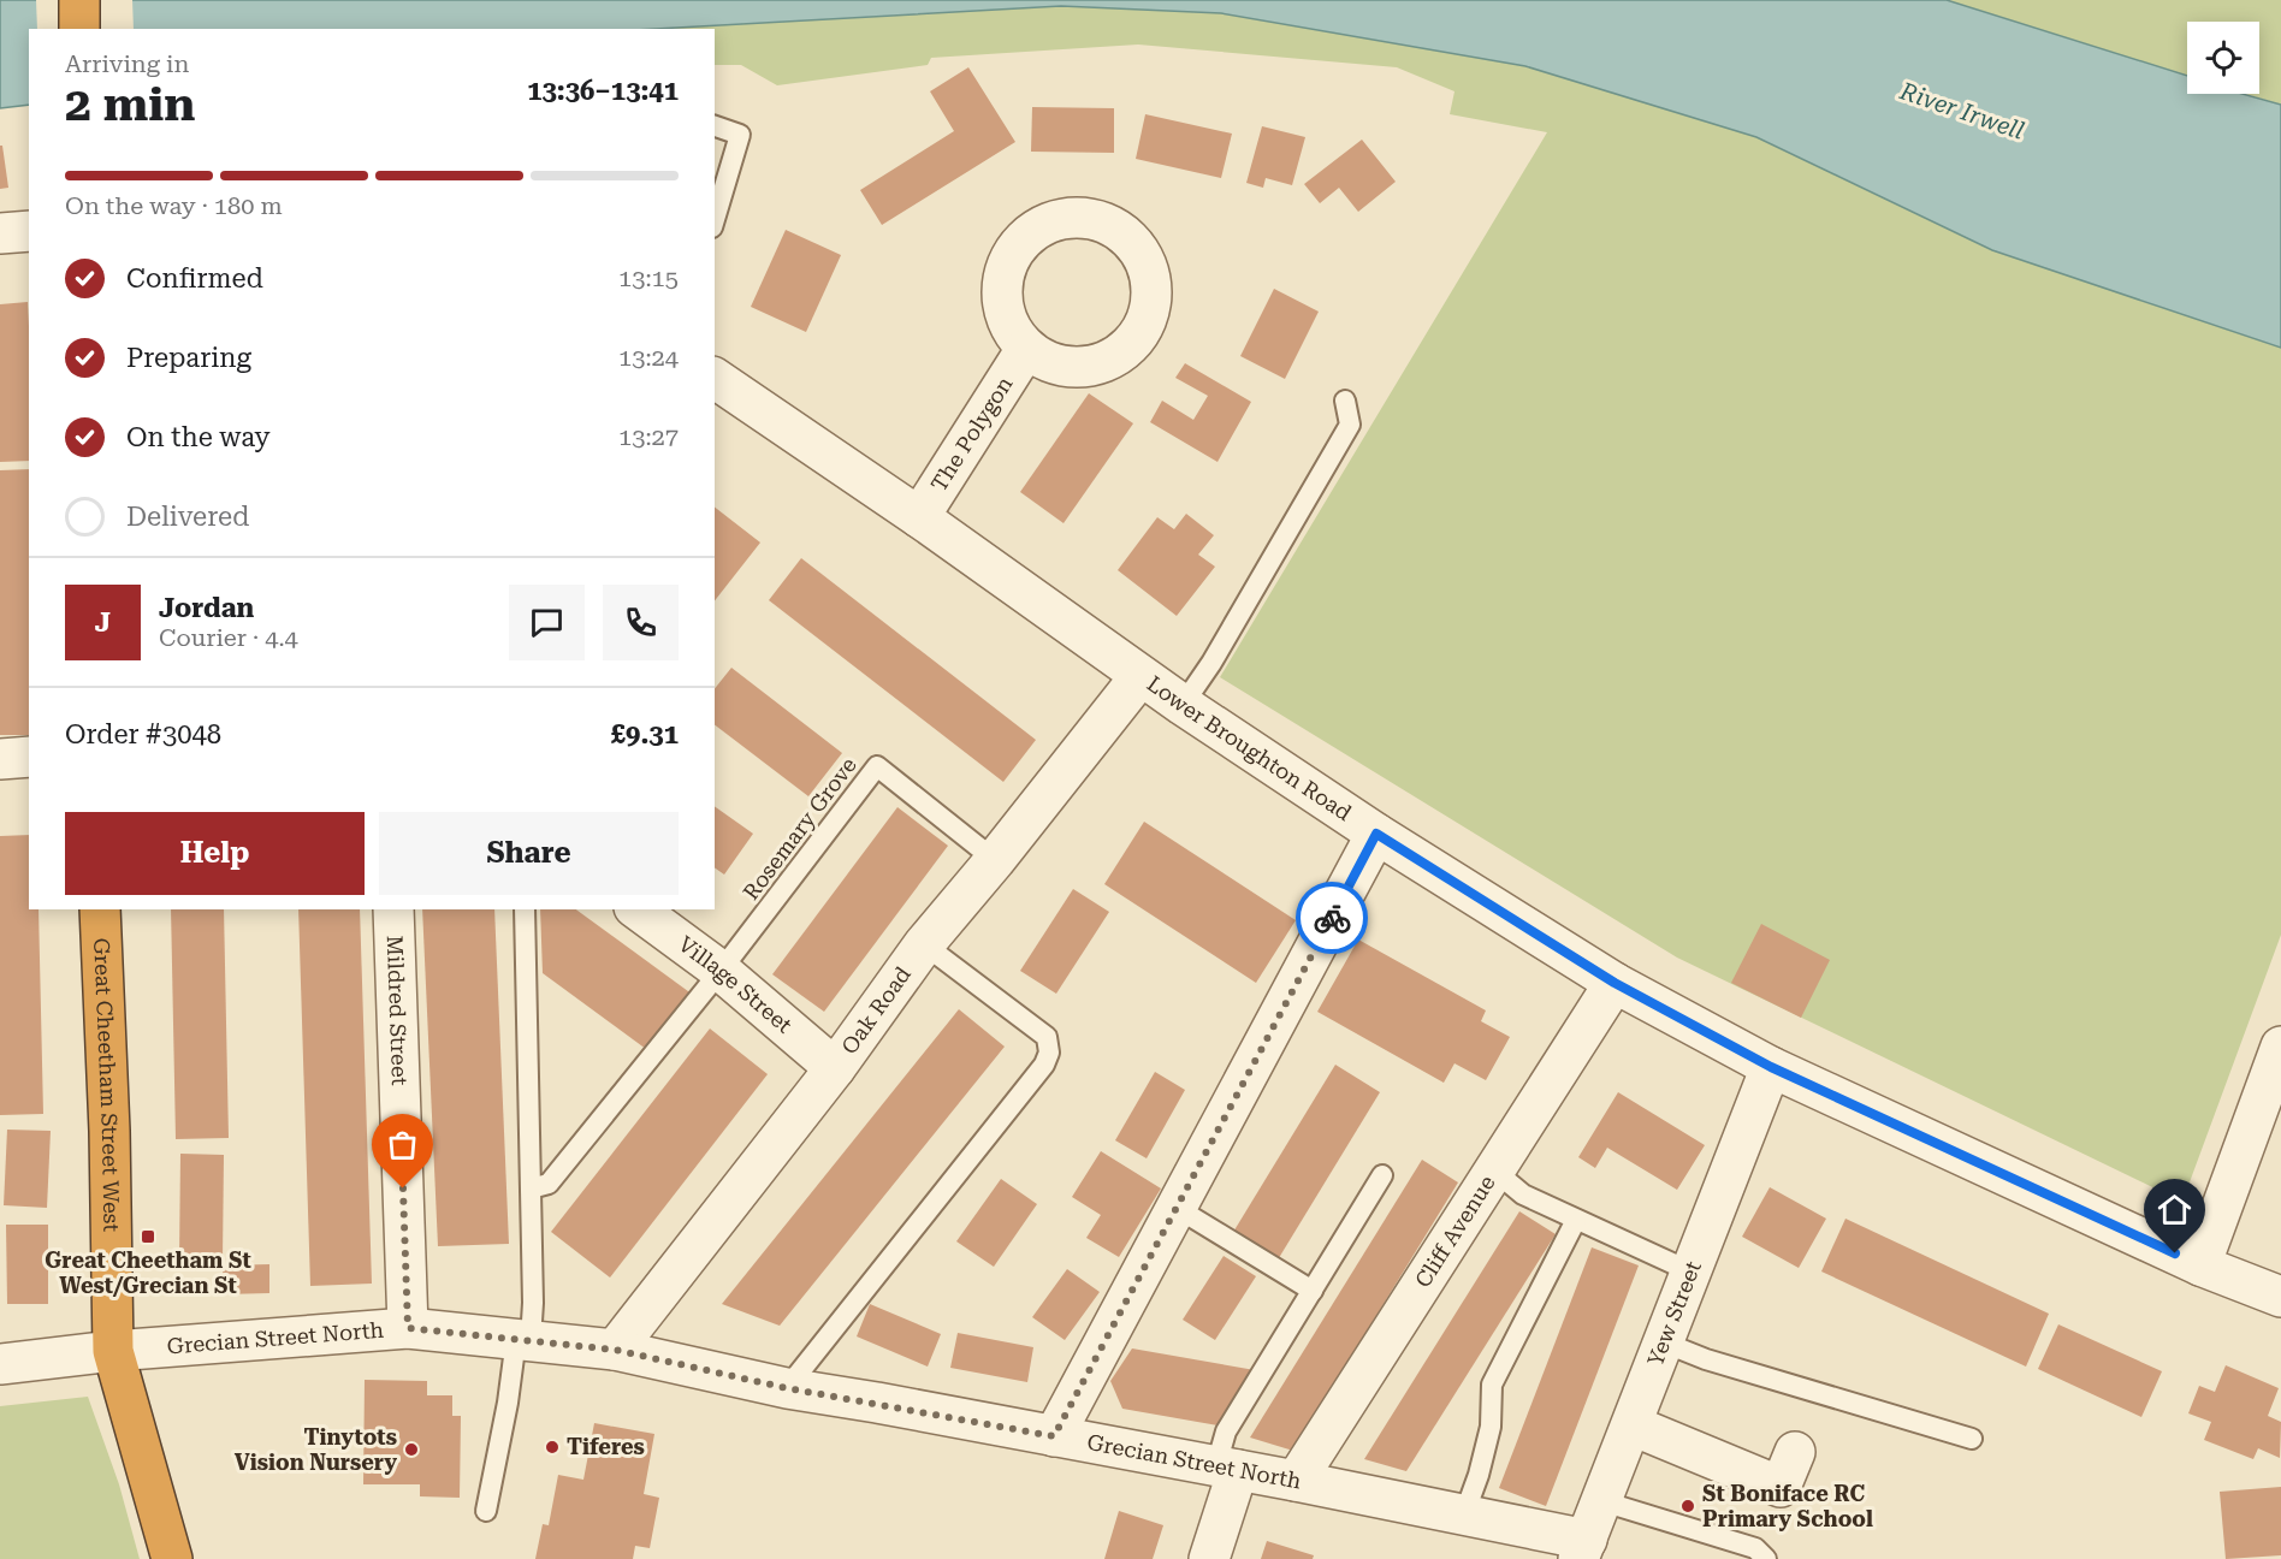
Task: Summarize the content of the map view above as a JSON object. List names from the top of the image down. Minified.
{"streets":{"highway":["Great Cheetham Street West"],"street":["The Polygon","Lower Broughton Road","Village Street","Mildred Street","Oak Road","Cliff Avenue","Yew Street","Grecian Street North"],"lane":["Rosemary Grove"]},"crossings":[["The Polygon","Lower Broughton Road"],["Lower Broughton Road","Oak Road"],["Lower Broughton Road","Cliff Avenue"],["Lower Broughton Road","Yew Street"],["Rosemary Grove","Village Street"],["Rosemary Grove","Oak Road"],["Village Street","Oak Road"],["Mildred Street","Grecian Street North"],["Oak Road","Grecian Street North"],["Great Cheetham Street West","Grecian Street North"],["Cliff Avenue","Grecian Street North"],["Yew Street","Grecian Street North"]],"water":["River Irwell"],"places":{"transit":["Great Cheetham St West/Grecian St"],"other":["Tiferes","Tinytots Vision Nursery","St Boniface RC Primary School"]},"page":{"heading":["2 min","Arriving in","13:36–13:41"],"panel":["Jordan","Courier · 4.4","Order #3048","£9.31"],"bar":"On the way · 180 m","list":[["Confirmed","13:15"],["Preparing","13:24"],["On the way","13:27"],"Delivered"],"round":"J","buttons":["Help","Share"]}}
